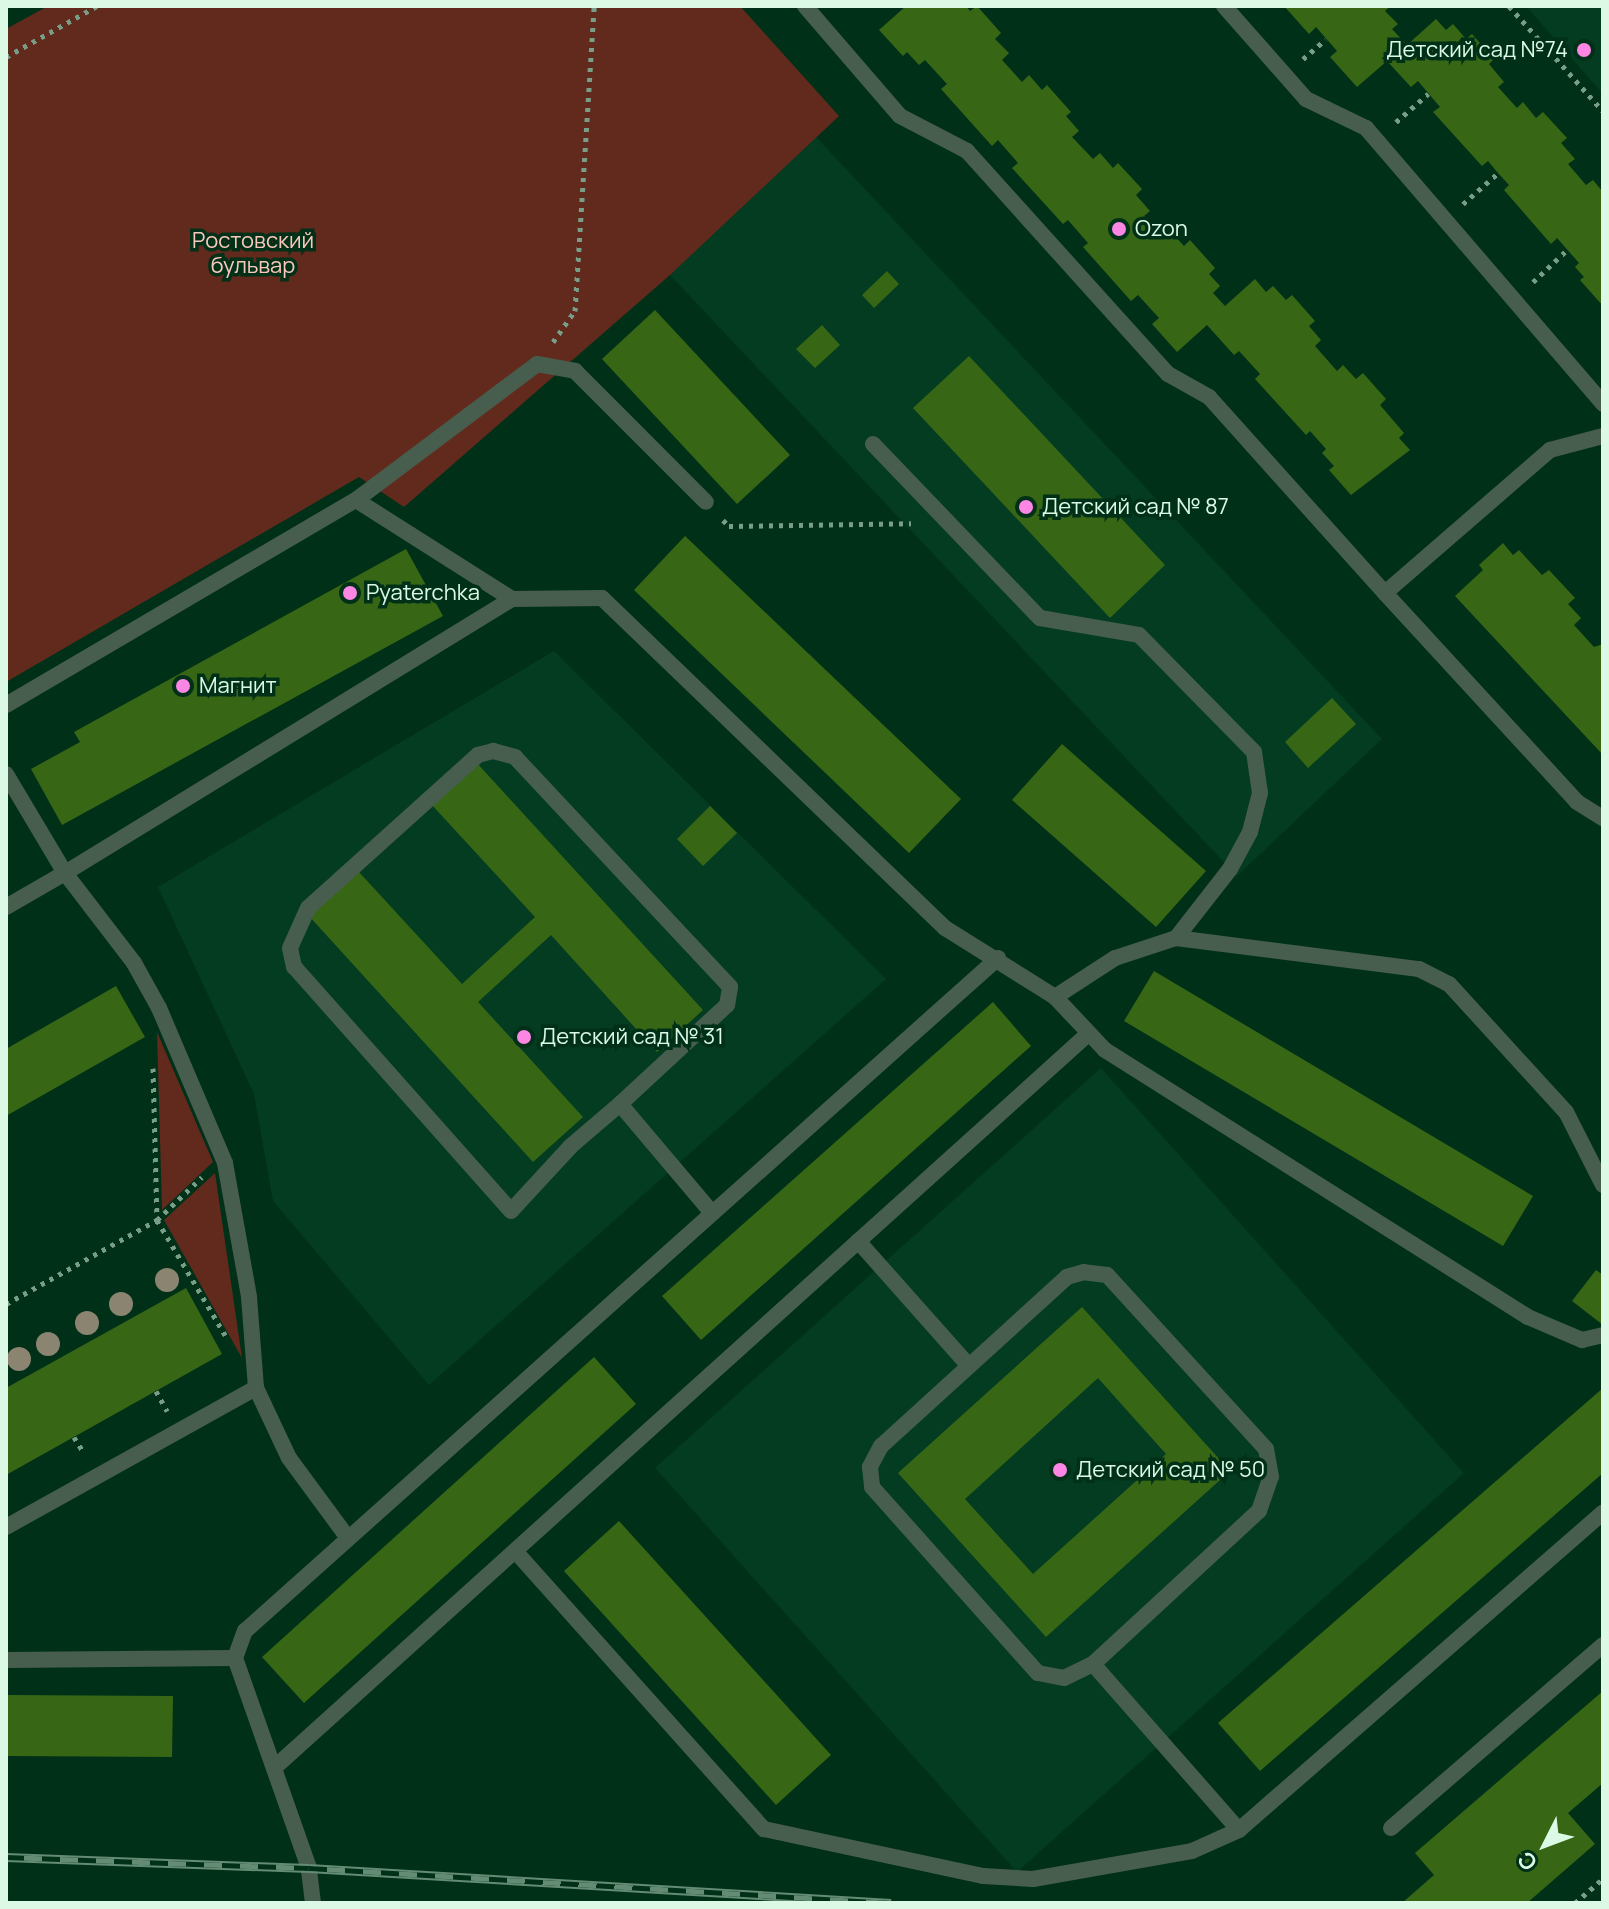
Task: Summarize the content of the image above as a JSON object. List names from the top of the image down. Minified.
{"parks":["Ростовский бульвар"],"places":["Детский сад №74","Ozon","Детский сад № 87","Pyaterchka","Магнит","Детский сад № 31","Детский сад № 50"],"north":"bottom left"}
